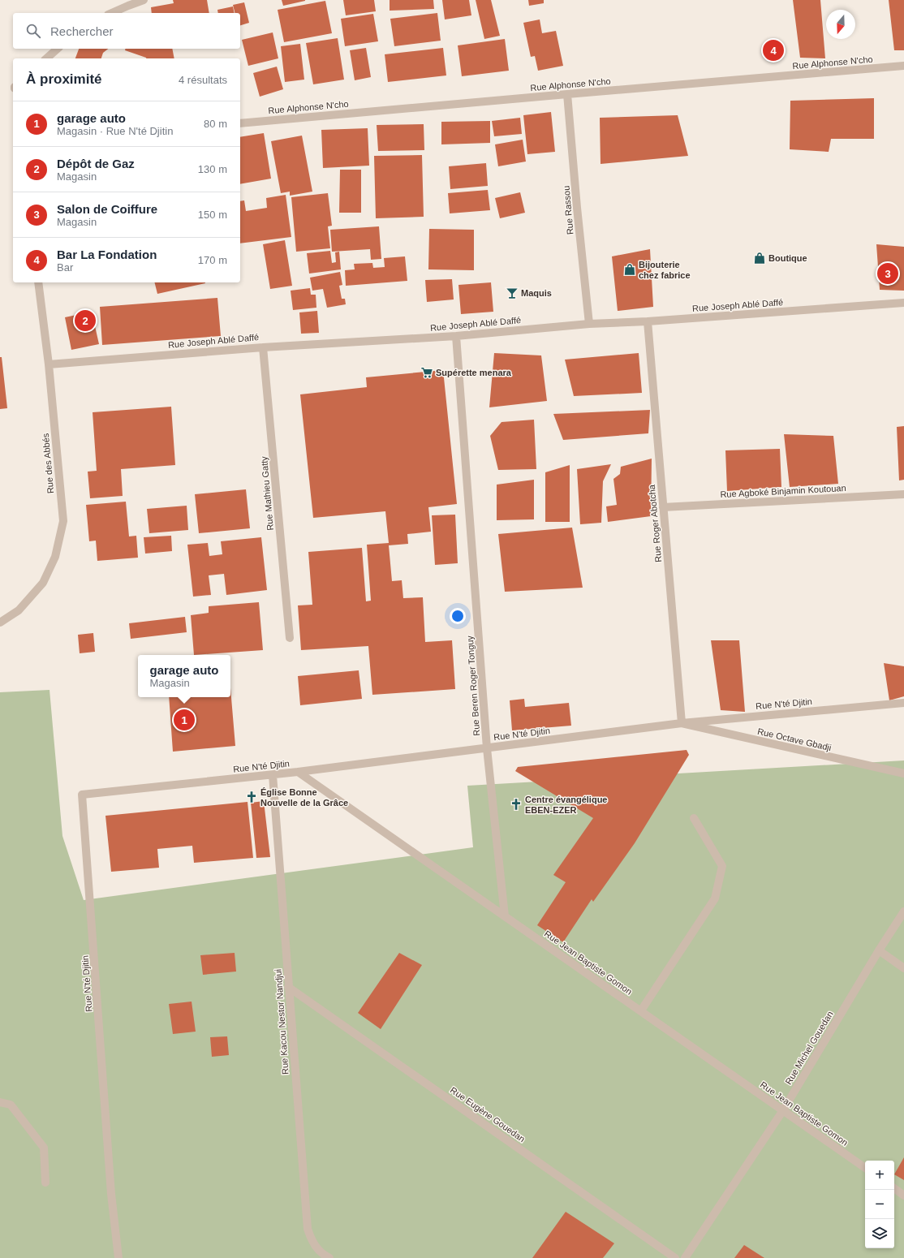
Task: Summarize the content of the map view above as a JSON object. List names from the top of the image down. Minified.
{"streets":{"street":["Rue Alphonse N'cho","Rue Rassou","Rue Joseph Ablé Daffé","Rue des Abbés","Rue Agboké Binjamin Koutouan","Rue Mathieu Gatty","Rue Roger Abotcha","Rue Beren Roger Tonguy","Rue N'té Djitin","Rue Octave Gbadji","Rue Jean Baptiste Gomon","Rue Kacou Nestor Nandjui","Rue Michel Gouedan","Rue Eugène Gouedan"]},"crossings":[["Rue Alphonse N'cho","Rue Rassou"],["Rue Rassou","Rue Joseph Ablé Daffé"],["Rue Joseph Ablé Daffé","Rue des Abbés"],["Rue Joseph Ablé Daffé","Rue Mathieu Gatty"],["Rue Joseph Ablé Daffé","Rue Roger Abotcha"],["Rue Joseph Ablé Daffé","Rue Beren Roger Tonguy"],["Rue Agboké Binjamin Koutouan","Rue Roger Abotcha"],["Rue Roger Abotcha","Rue N'té Djitin"],["Rue Roger Abotcha","Rue Octave Gbadji"],["Rue Beren Roger Tonguy","Rue N'té Djitin"],["Rue Beren Roger Tonguy","Rue Jean Baptiste Gomon"],["Rue N'té Djitin","Rue Octave Gbadji"],["Rue N'té Djitin","Rue Jean Baptiste Gomon"],["Rue N'té Djitin","Rue Kacou Nestor Nandjui"],["Rue Jean Baptiste Gomon","Rue Michel Gouedan"],["Rue Kacou Nestor Nandjui","Rue Eugène Gouedan"]],"places":{"shop":["Boutique","Bijouterie chez fabrice"],"bar":["Maquis"],"supermarket":["Supérette menara"],"church":["Église Bonne Nouvelle de la Grâce","Centre évangélique EBEN-EZER"]},"north":"bottom","page":{"search":"Rechercher","pins":["4","3","2","1"],"heading":["À proximité","4 résultats"],"list":[{"mark":"1","name":"garage auto","note":"Magasin · Rue N'té Djitin","value":"80 m"},{"mark":"2","name":"Dépôt de Gaz","note":"Magasin","value":"130 m"},{"mark":"3","name":"Salon de Coiffure","note":"Magasin","value":"150 m"},{"mark":"4","name":"Bar La Fondation","note":"Bar","value":"170 m"}],"popup":["garage auto","Magasin"],"map_buttons":["+","−"]}}
